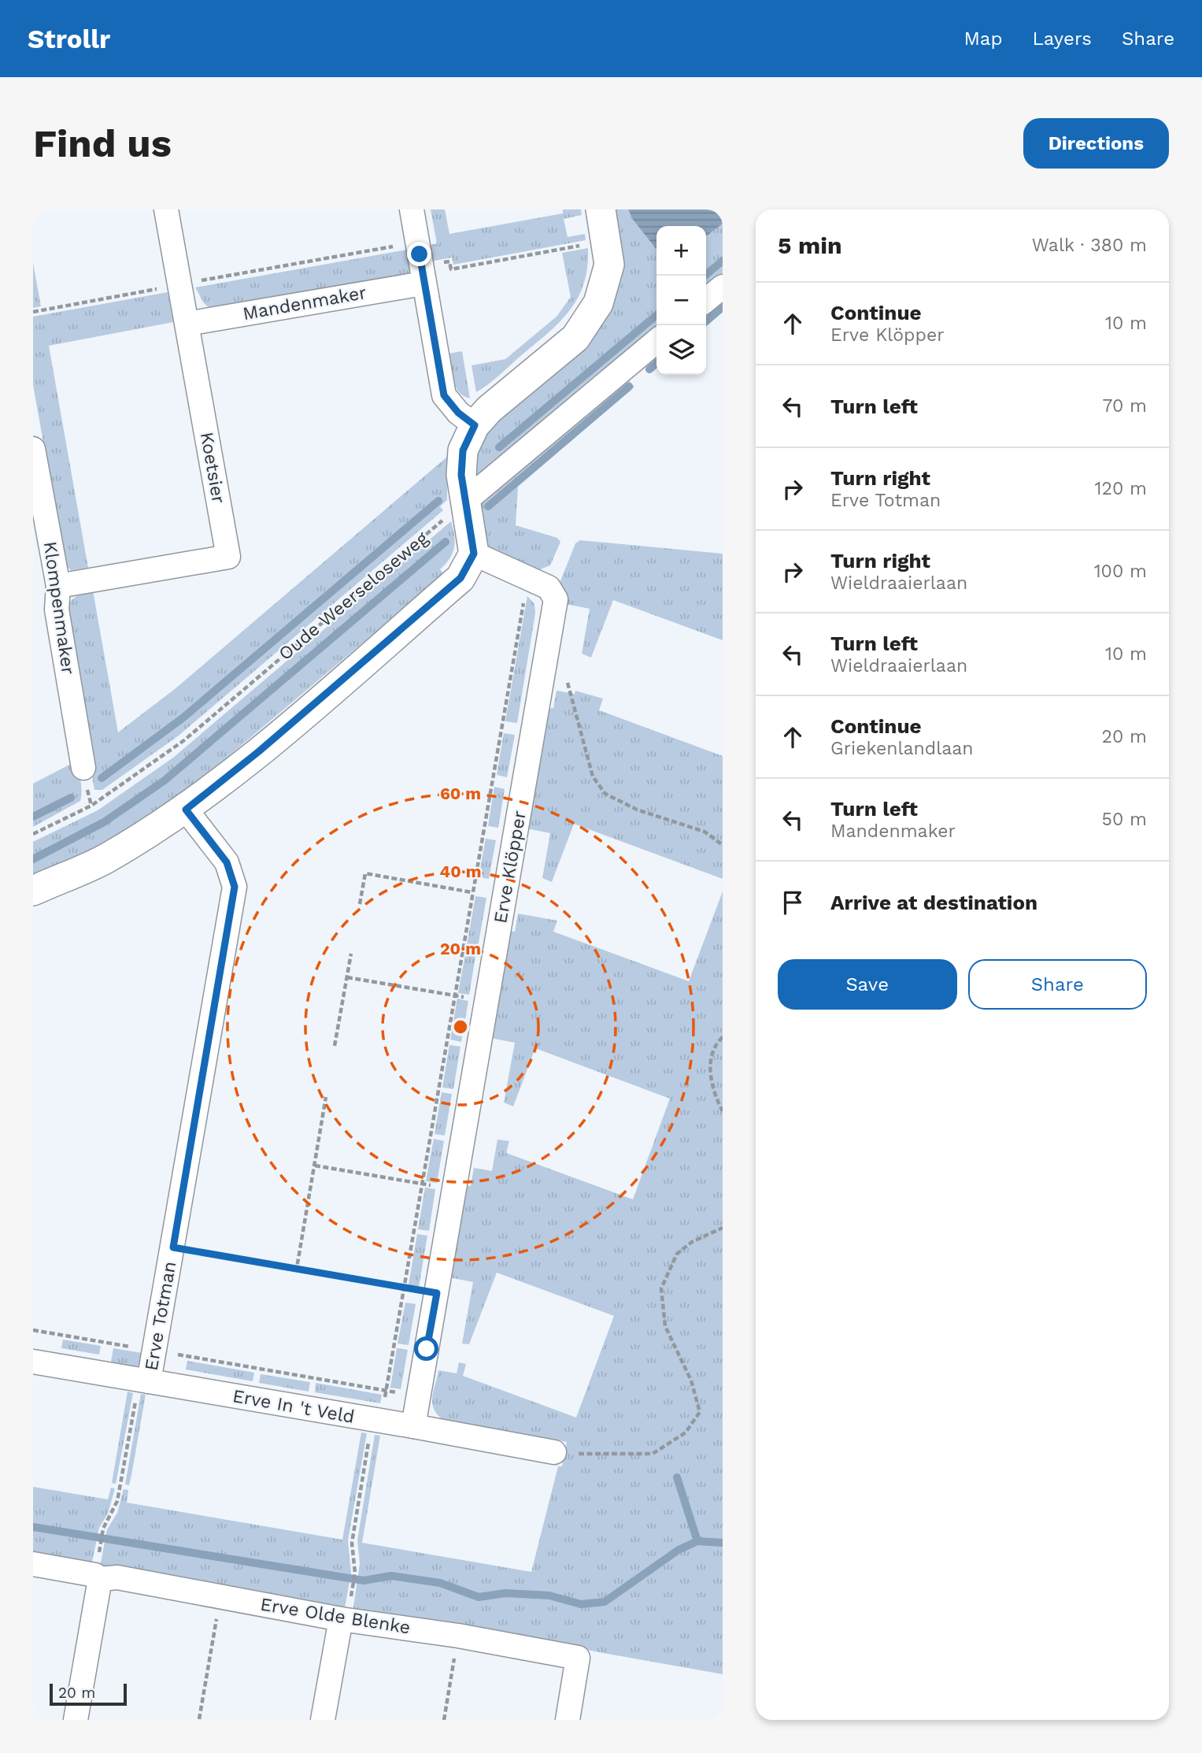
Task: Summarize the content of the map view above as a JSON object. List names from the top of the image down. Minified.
{"streets":{"street":["Mandenmaker","Koetsier","Klompenmaker","Erve Klöpper","Erve Totman","Erve In 't Veld","Erve Olde Blenke"],"path":["Oude Weerseloseweg"]},"crossings":[["Mandenmaker","Koetsier"],["Koetsier","Klompenmaker"],["Erve Klöpper","Erve In 't Veld"],["Erve Totman","Erve In 't Veld"]],"scale_bar":"20 m","page":{"header":"Strollr","nav":["Map","Layers","Share"],"buttons":["Directions",["Save","Share"]],"title":"Find us","heading":["5 min","Walk · 380 m"],"map_buttons":["+","−"],"list":[["Continue","Erve Klöpper","10 m"],["Turn left","70 m"],["Turn right","Erve Totman","120 m"],["Turn right","Wieldraaierlaan","100 m"],["Turn left","Wieldraaierlaan","10 m"],["Continue","Griekenlandlaan","20 m"],["Turn left","Mandenmaker","50 m"],"Arrive at destination"],"scale":"20 m"},"rings":["60 m","40 m","20 m"]}
